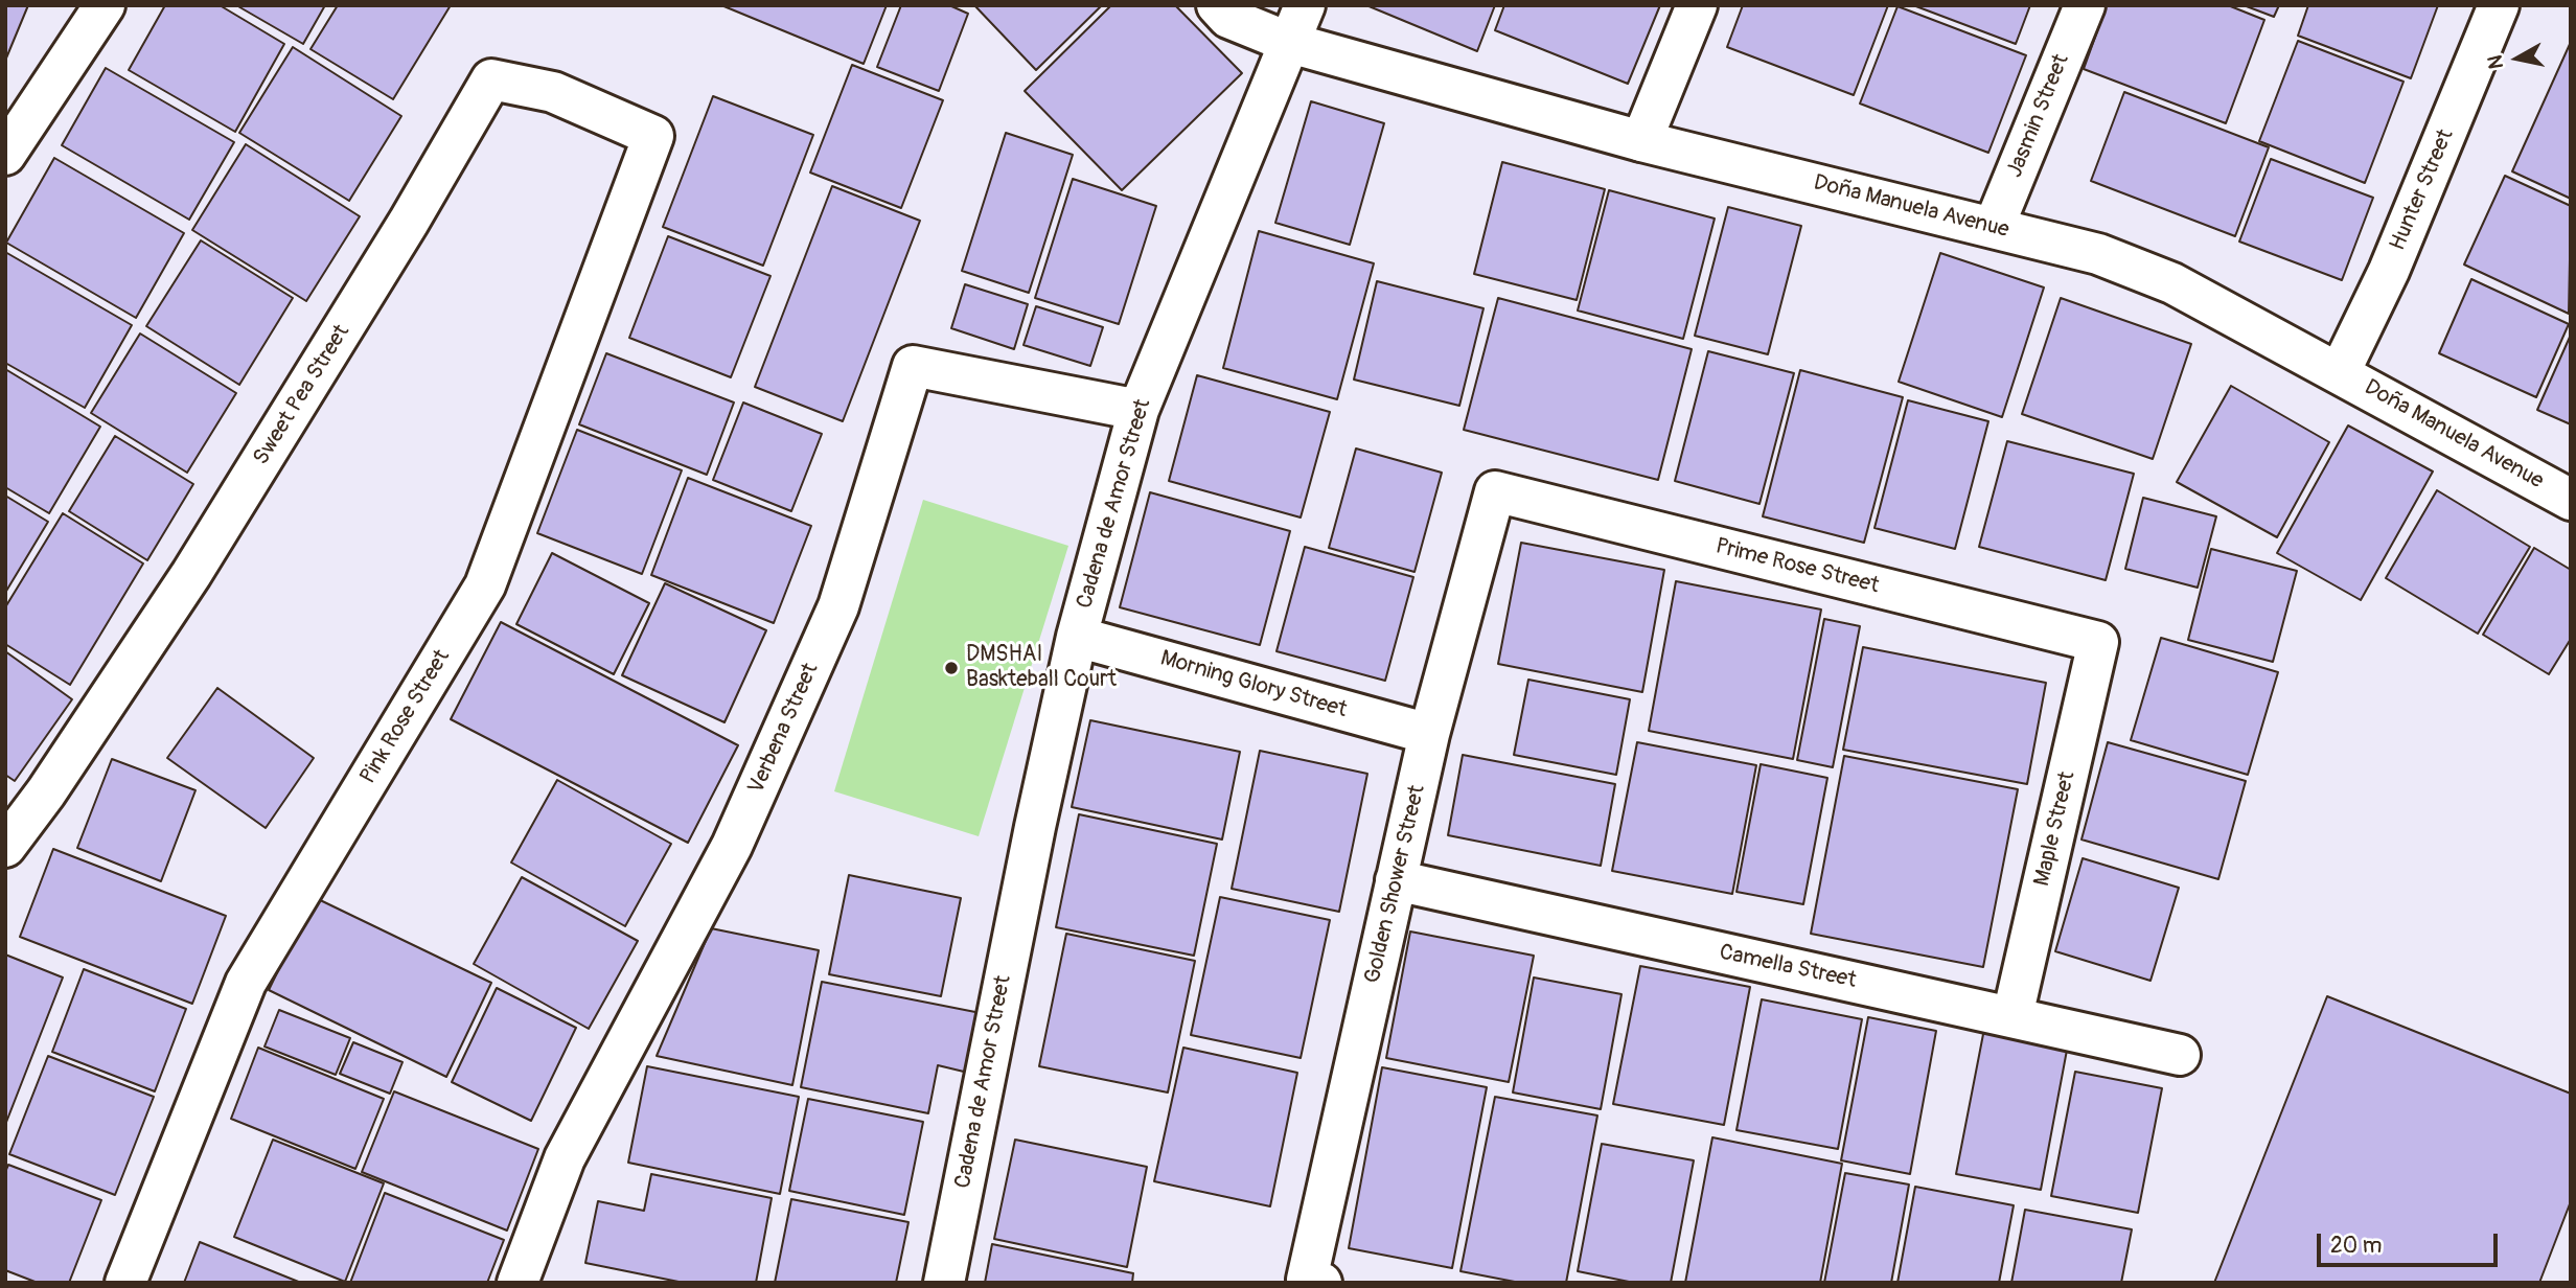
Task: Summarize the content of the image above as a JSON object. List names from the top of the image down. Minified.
{"streets":{"street":["Jasmin Street","Hunter Street","Doña Manuela Avenue","Sweet Pea Street","Cadena de Amor Street","Prime Rose Street","Morning Glory Street","Pink Rose Street","Verbena Street","Maple Street","Golden Shower Street","Camella Street"]},"crossings":[["Jasmin Street","Doña Manuela Avenue"],["Hunter Street","Doña Manuela Avenue"],["Doña Manuela Avenue","Cadena de Amor Street"],["Sweet Pea Street","Pink Rose Street"],["Cadena de Amor Street","Morning Glory Street"],["Cadena de Amor Street","Verbena Street"],["Prime Rose Street","Maple Street"],["Prime Rose Street","Golden Shower Street"],["Morning Glory Street","Golden Shower Street"],["Maple Street","Camella Street"],["Golden Shower Street","Camella Street"]],"places":["DMSHAI Baskteball Court"],"scale_bar":"20 m","north":"left"}
